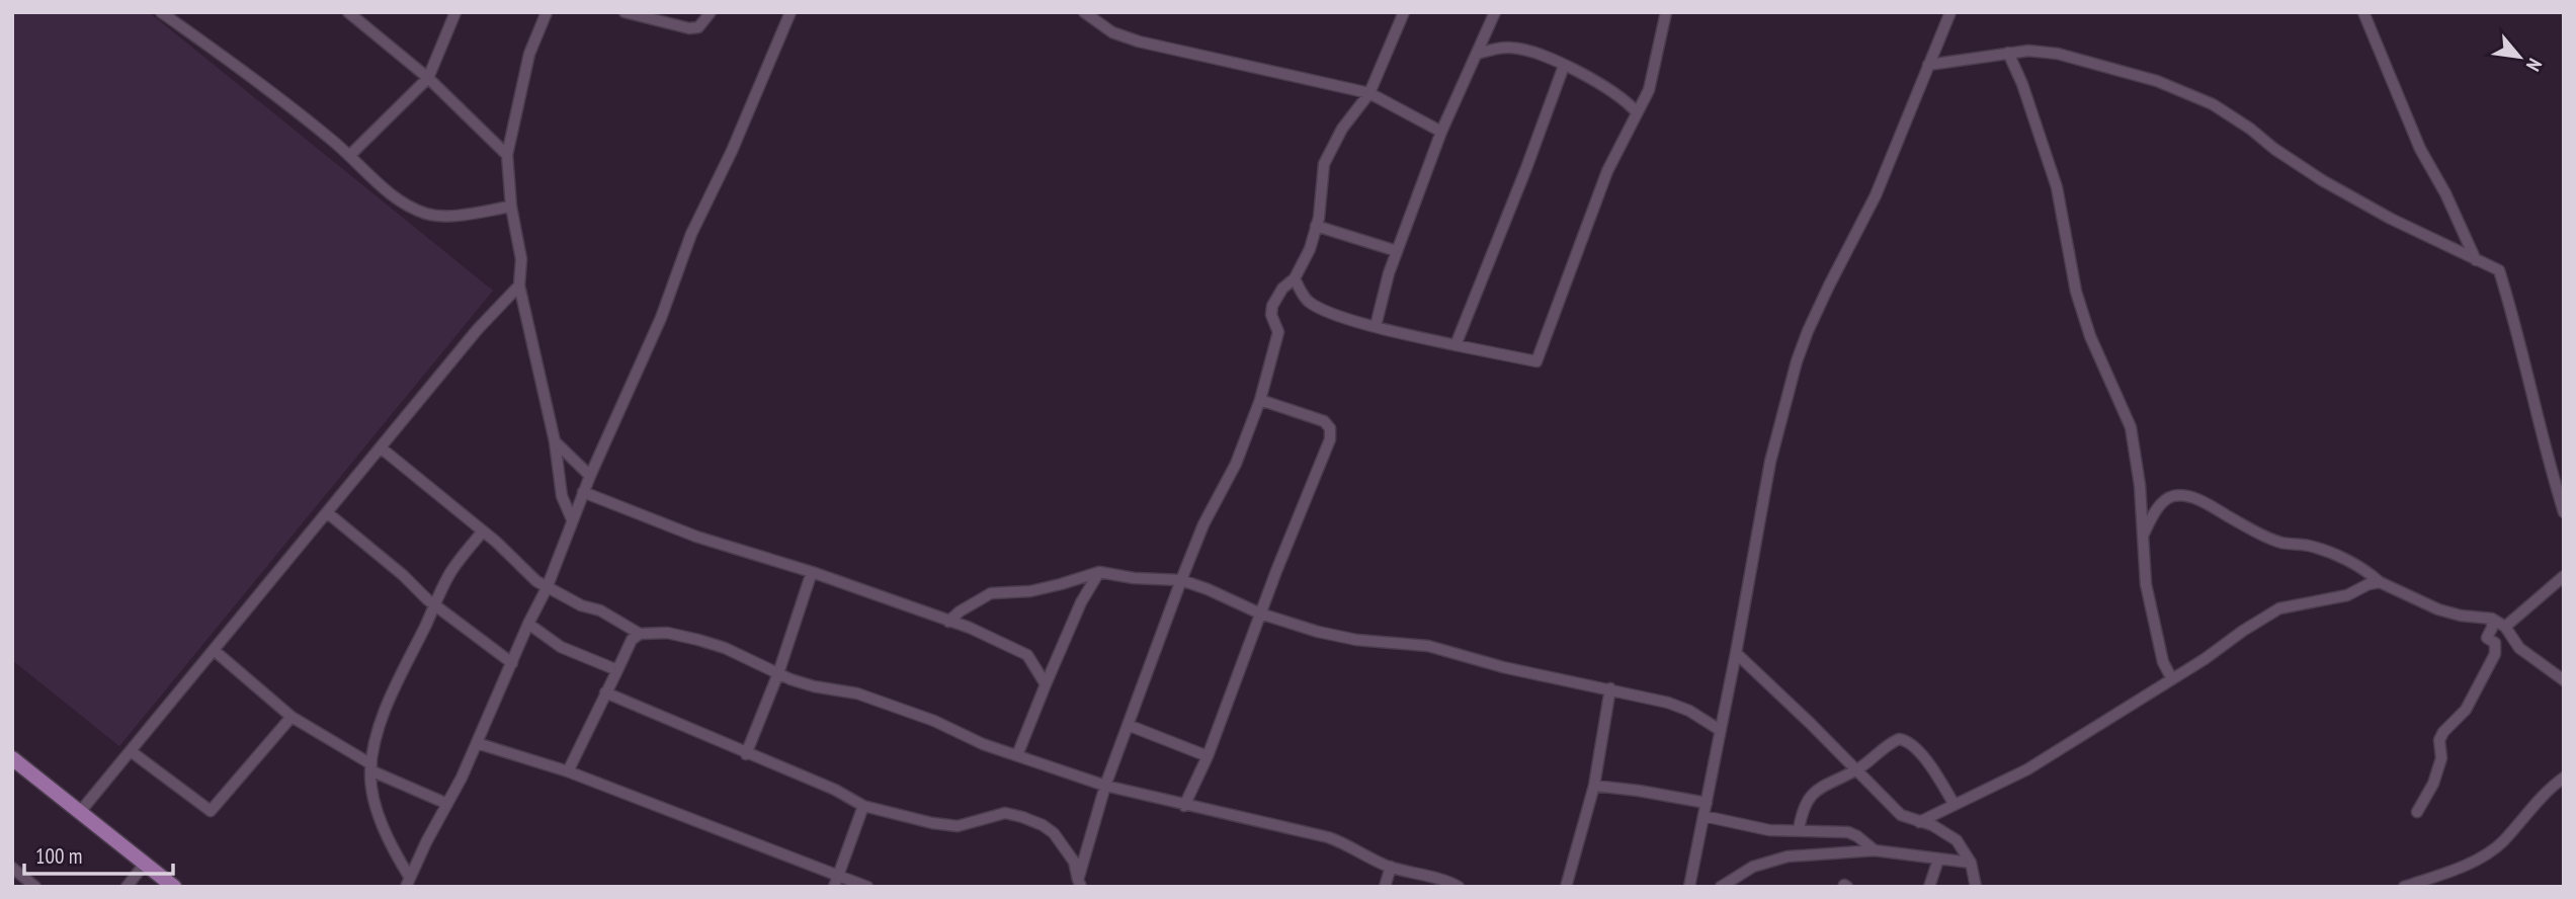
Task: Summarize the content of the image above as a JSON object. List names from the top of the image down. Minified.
{"scale_bar":"100 m","north":"bottom right"}
